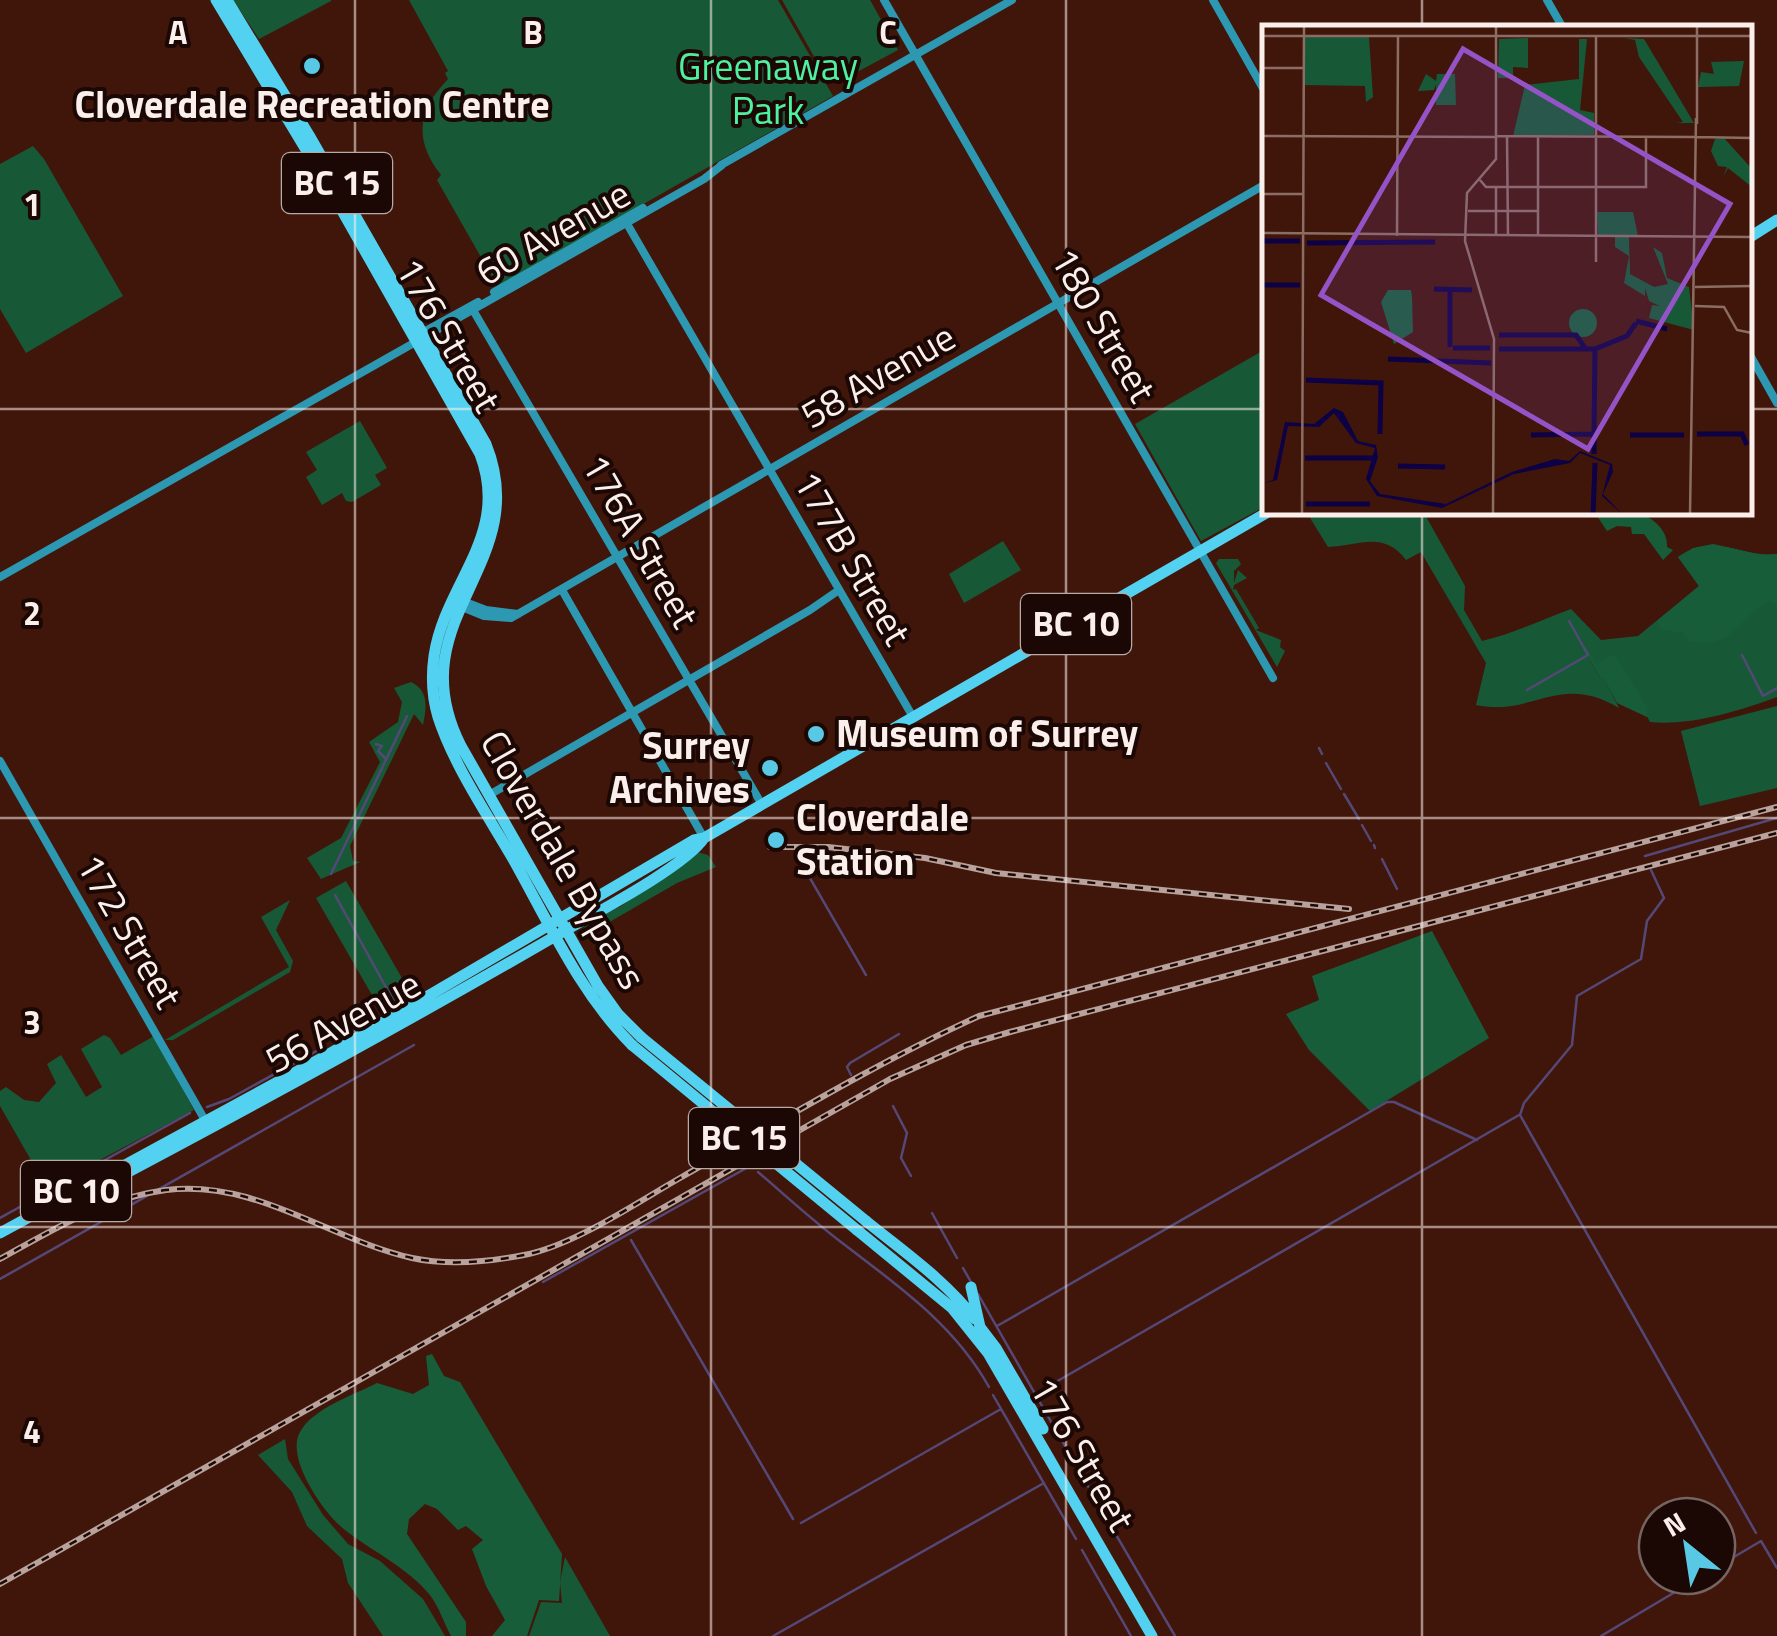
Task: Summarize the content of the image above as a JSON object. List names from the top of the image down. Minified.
{"streets":{"highway":["BC 15","176 Street","BC 10","Cloverdale Bypass","56 Avenue"],"street":["60 Avenue","180 Street","58 Avenue","176A Street","177B Street","172 Street"]},"crossings":[["BC 15","60 Avenue"],["BC 15","176 Street"],["BC 15","Cloverdale Bypass"],["60 Avenue","180 Street"],["60 Avenue","176 Street"],["60 Avenue","176A Street"],["60 Avenue","177B Street"],["60 Avenue","Cloverdale Bypass"],["180 Street","58 Avenue"],["180 Street","56 Avenue"],["176 Street","Cloverdale Bypass"],["58 Avenue","176A Street"],["58 Avenue","177B Street"],["58 Avenue","Cloverdale Bypass"],["176A Street","56 Avenue"],["177B Street","56 Avenue"],["Cloverdale Bypass","56 Avenue"],["172 Street","56 Avenue"]],"parks":["Greenaway Park"],"places":["Cloverdale Recreation Centre","Museum of Surrey","Surrey Archives","Cloverdale Station"],"north":"top left","grid":{"columns":["A","B","C"],"rows":["1","2","3","4"]}}
